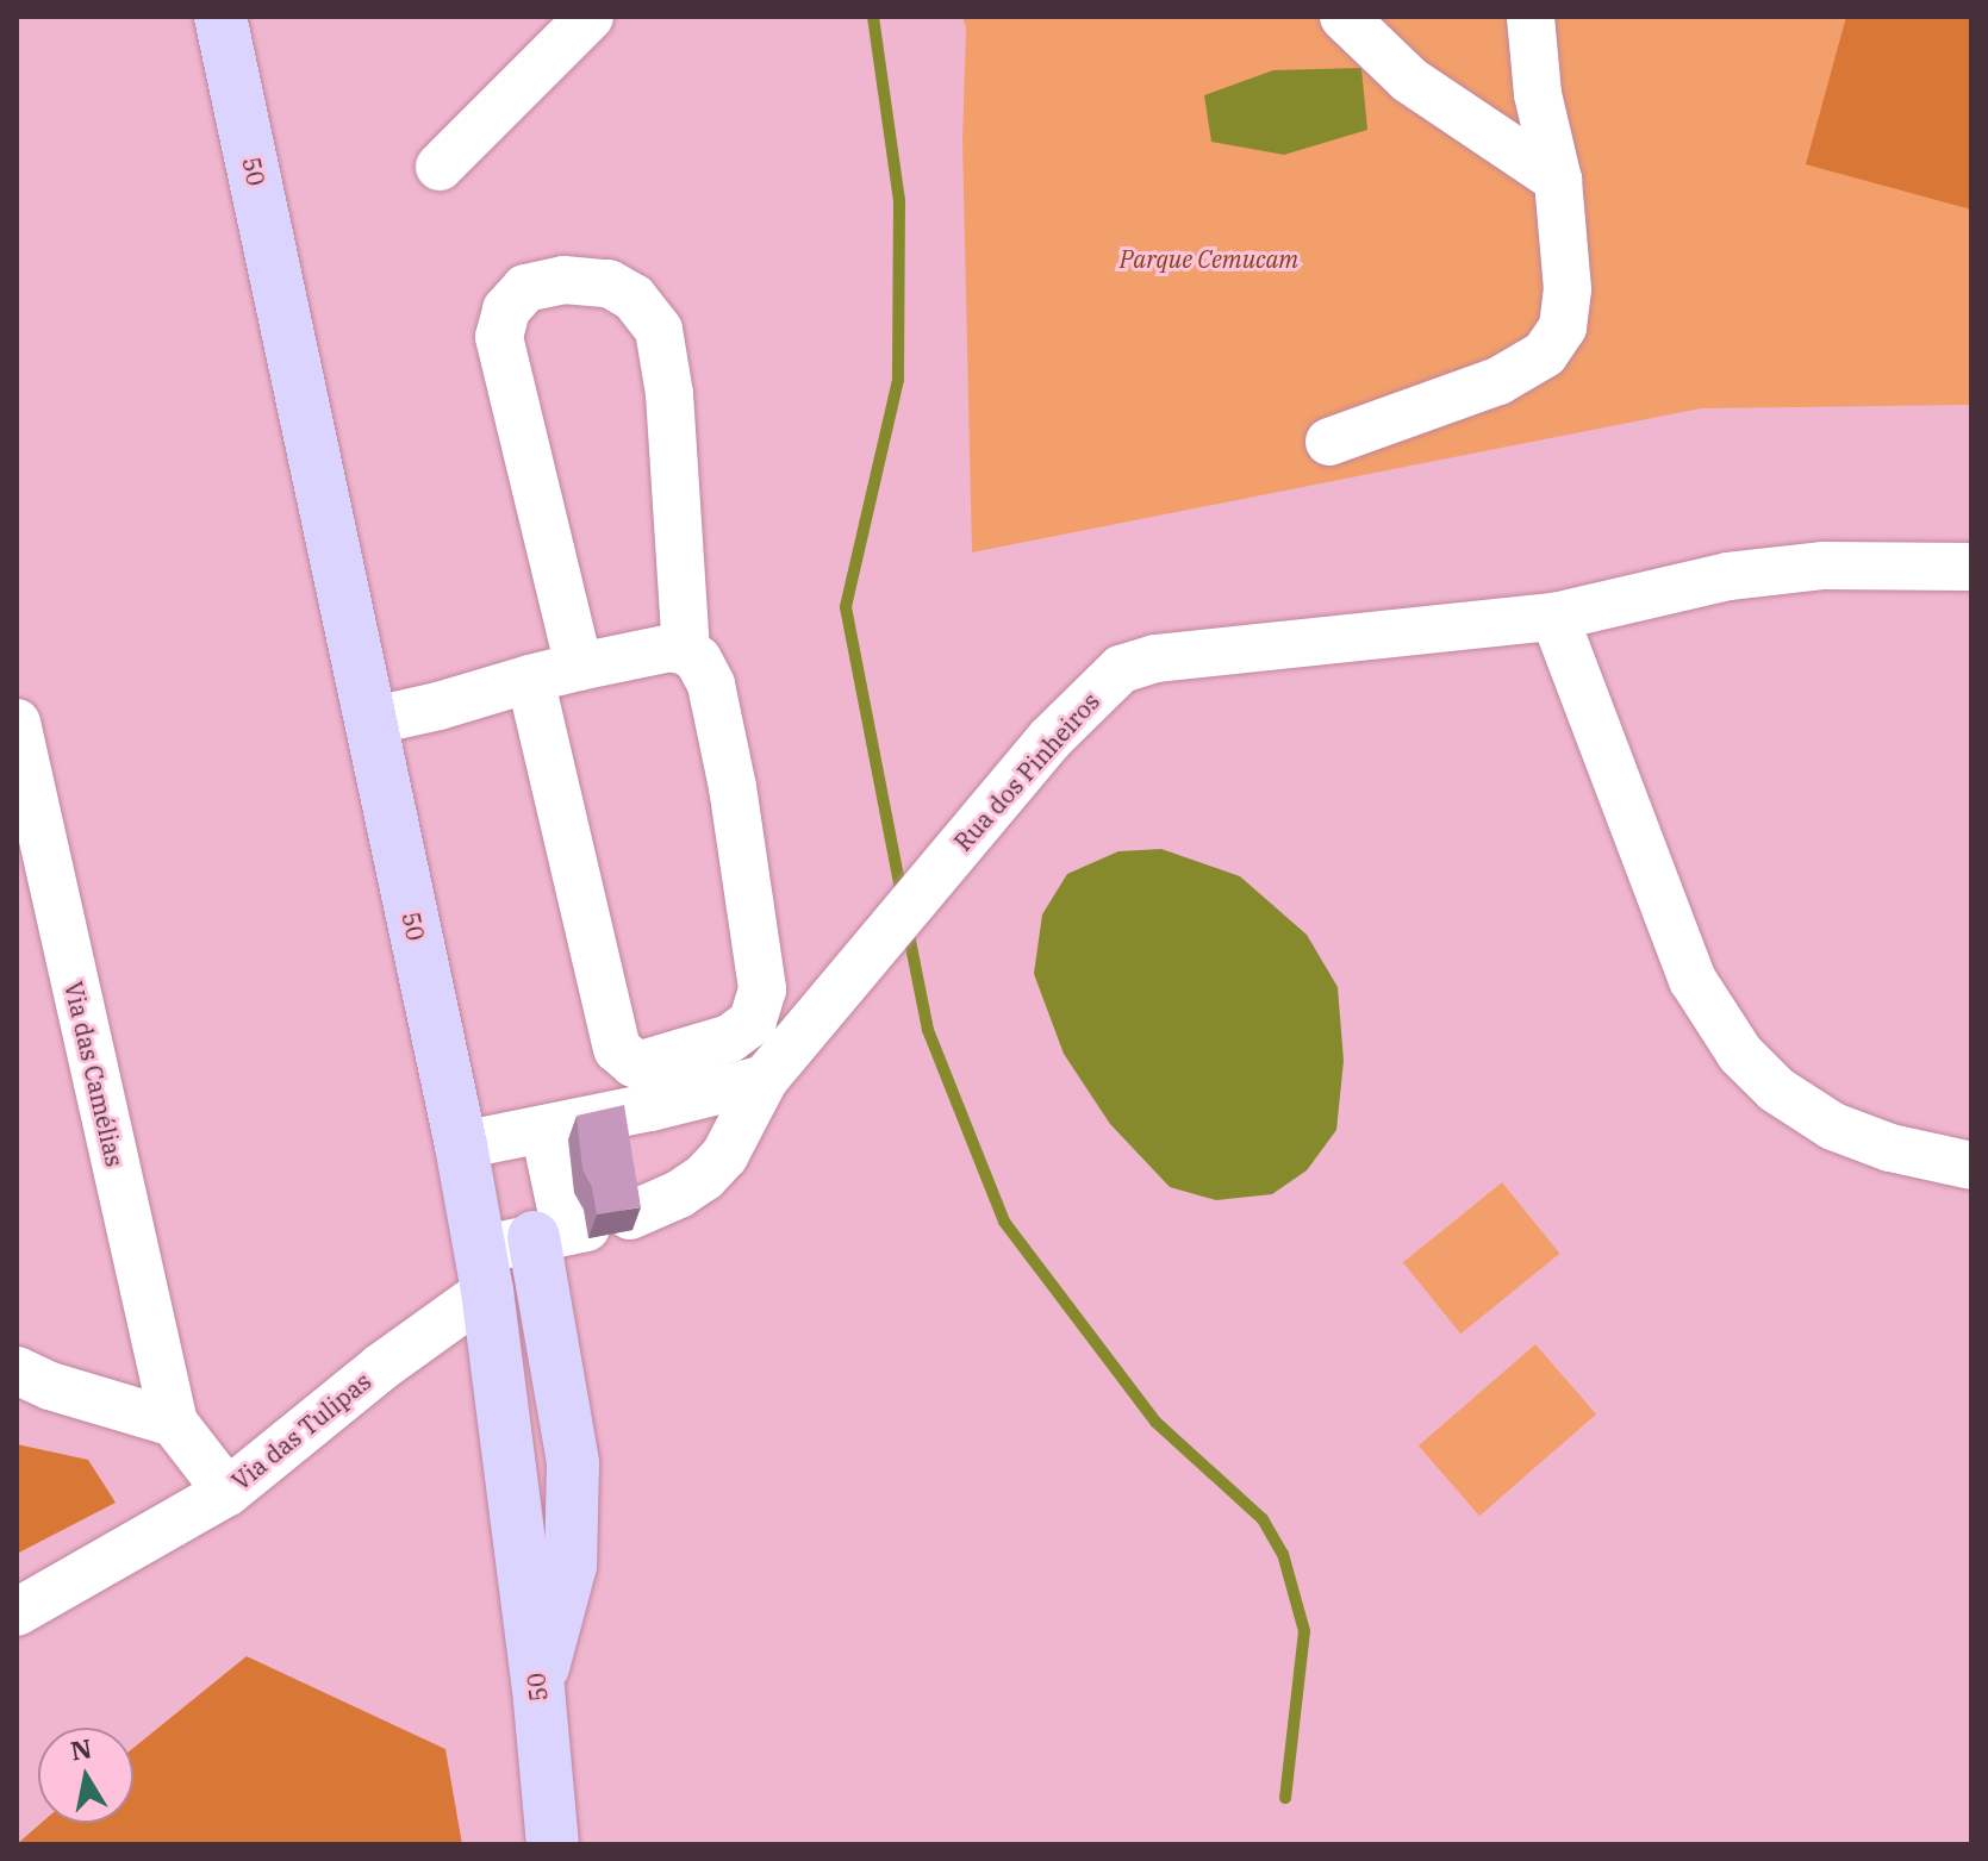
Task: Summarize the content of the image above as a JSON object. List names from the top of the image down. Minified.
{"streets":{"main road":["50"],"street":["Rua dos Pinheiros","Via das Camélias","Via das Tulipas"]},"crossings":[["50","Rua dos Pinheiros"],["50","Via das Tulipas"],["Rua dos Pinheiros","Via das Tulipas"],["Via das Camélias","Via das Tulipas"]],"parks":["Parque Cemucam"],"north":"top"}
